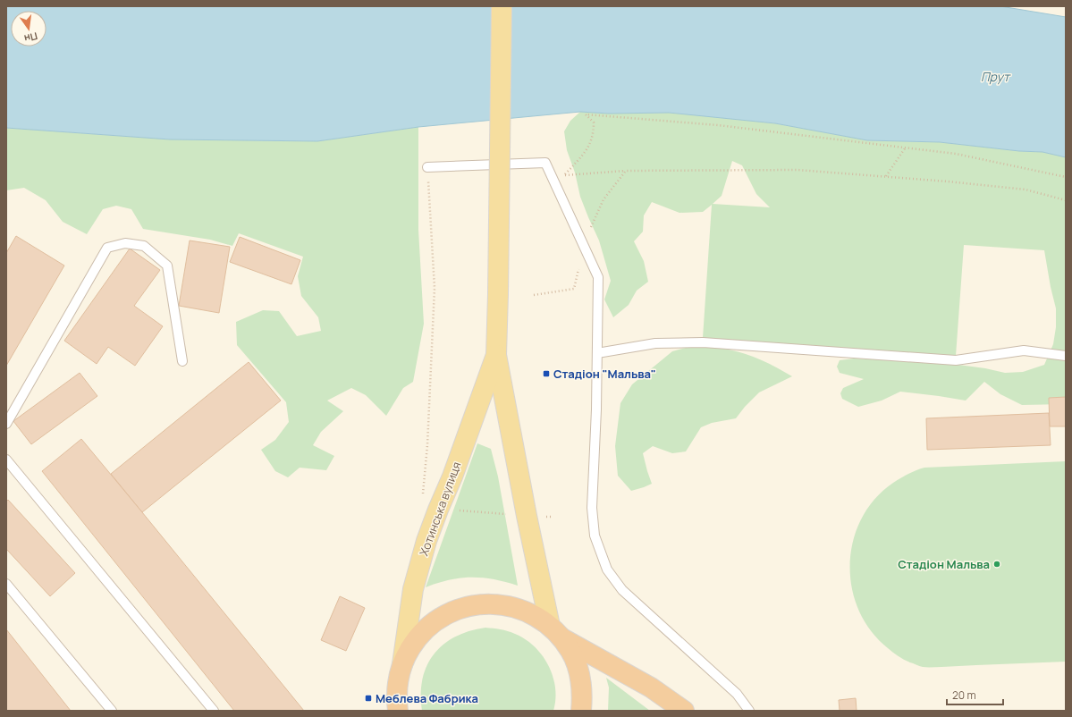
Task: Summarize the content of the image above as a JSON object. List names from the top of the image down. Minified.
{"streets":{"main road":["Хотинська вулиця"]},"water":["Прут"],"places":{"transit":["Стадіон \"Мальва\"","Меблева Фабрика"],"other":["Стадіон Мальва"]},"scale_bar":"20 m","north":"bottom"}
